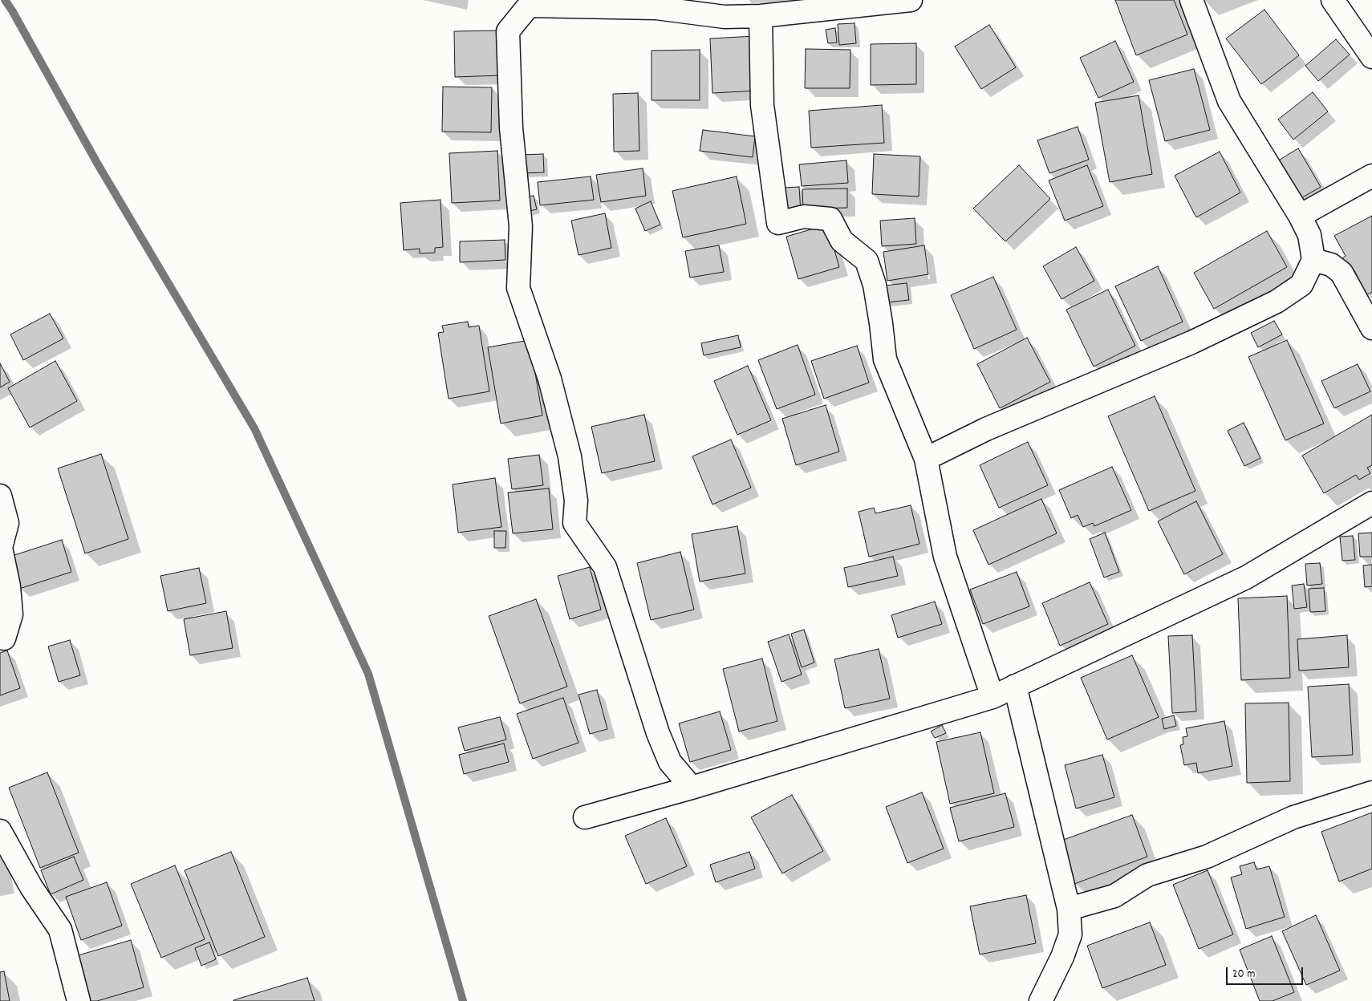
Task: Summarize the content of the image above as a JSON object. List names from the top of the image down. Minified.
{"scale_bar":"20 m"}
